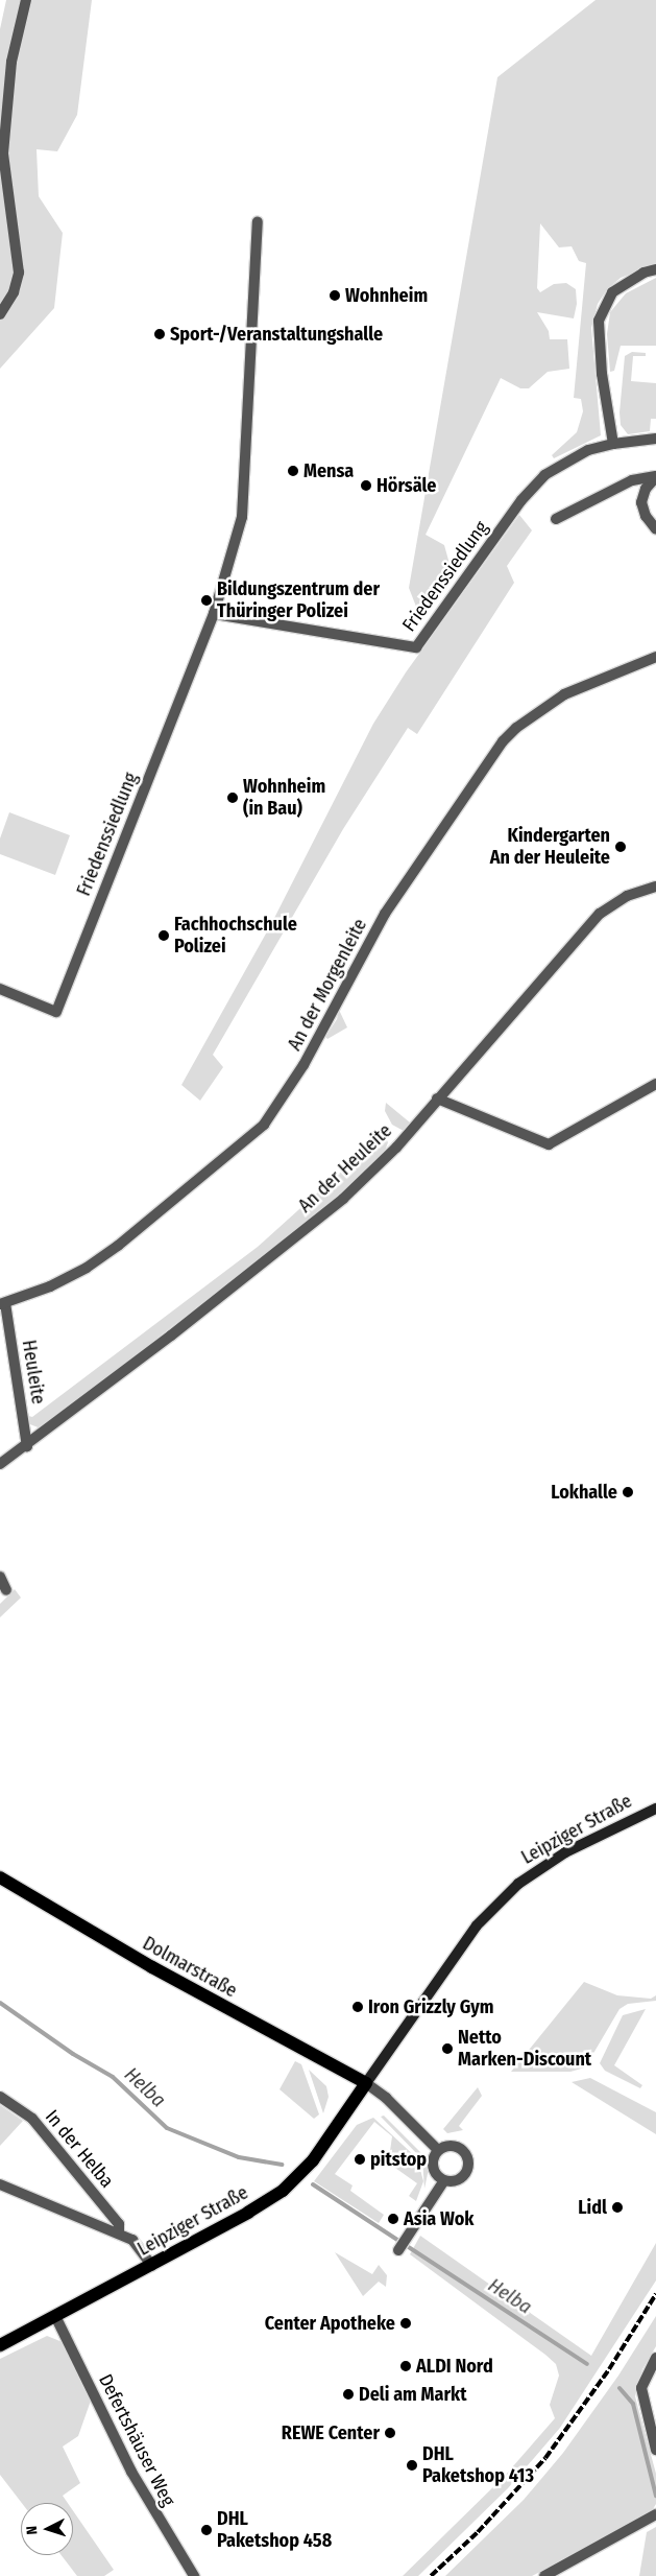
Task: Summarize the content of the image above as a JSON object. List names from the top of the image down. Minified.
{"streets":{"main road":["Leipziger Straße","Dolmarstraße"],"street":["Friedenssiedlung","An der Morgenleite","An der Heuleite","Heuleite","In der Helba","Defertshäuser Weg"]},"crossings":[["An der Morgenleite","Heuleite"],["An der Heuleite","Heuleite"],["Leipziger Straße","Dolmarstraße"],["Leipziger Straße","Defertshäuser Weg"]],"water":["Helba"],"places":["Wohnheim","Sport-/Veranstaltungshalle","Mensa","Hörsäle","Bildungszentrum der Thüringer Polizei","Wohnheim (in Bau)","Kindergarten An der Heuleite","Fachhochschule Polizei","Lokhalle","Iron Grizzly Gym","Netto Marken-Discount","pitstop","Lidl","Asia Wok","Center Apotheke","ALDI Nord","Deli am Markt","REWE Center","DHL Paketshop 413","DHL Paketshop 458"],"north":"left"}
